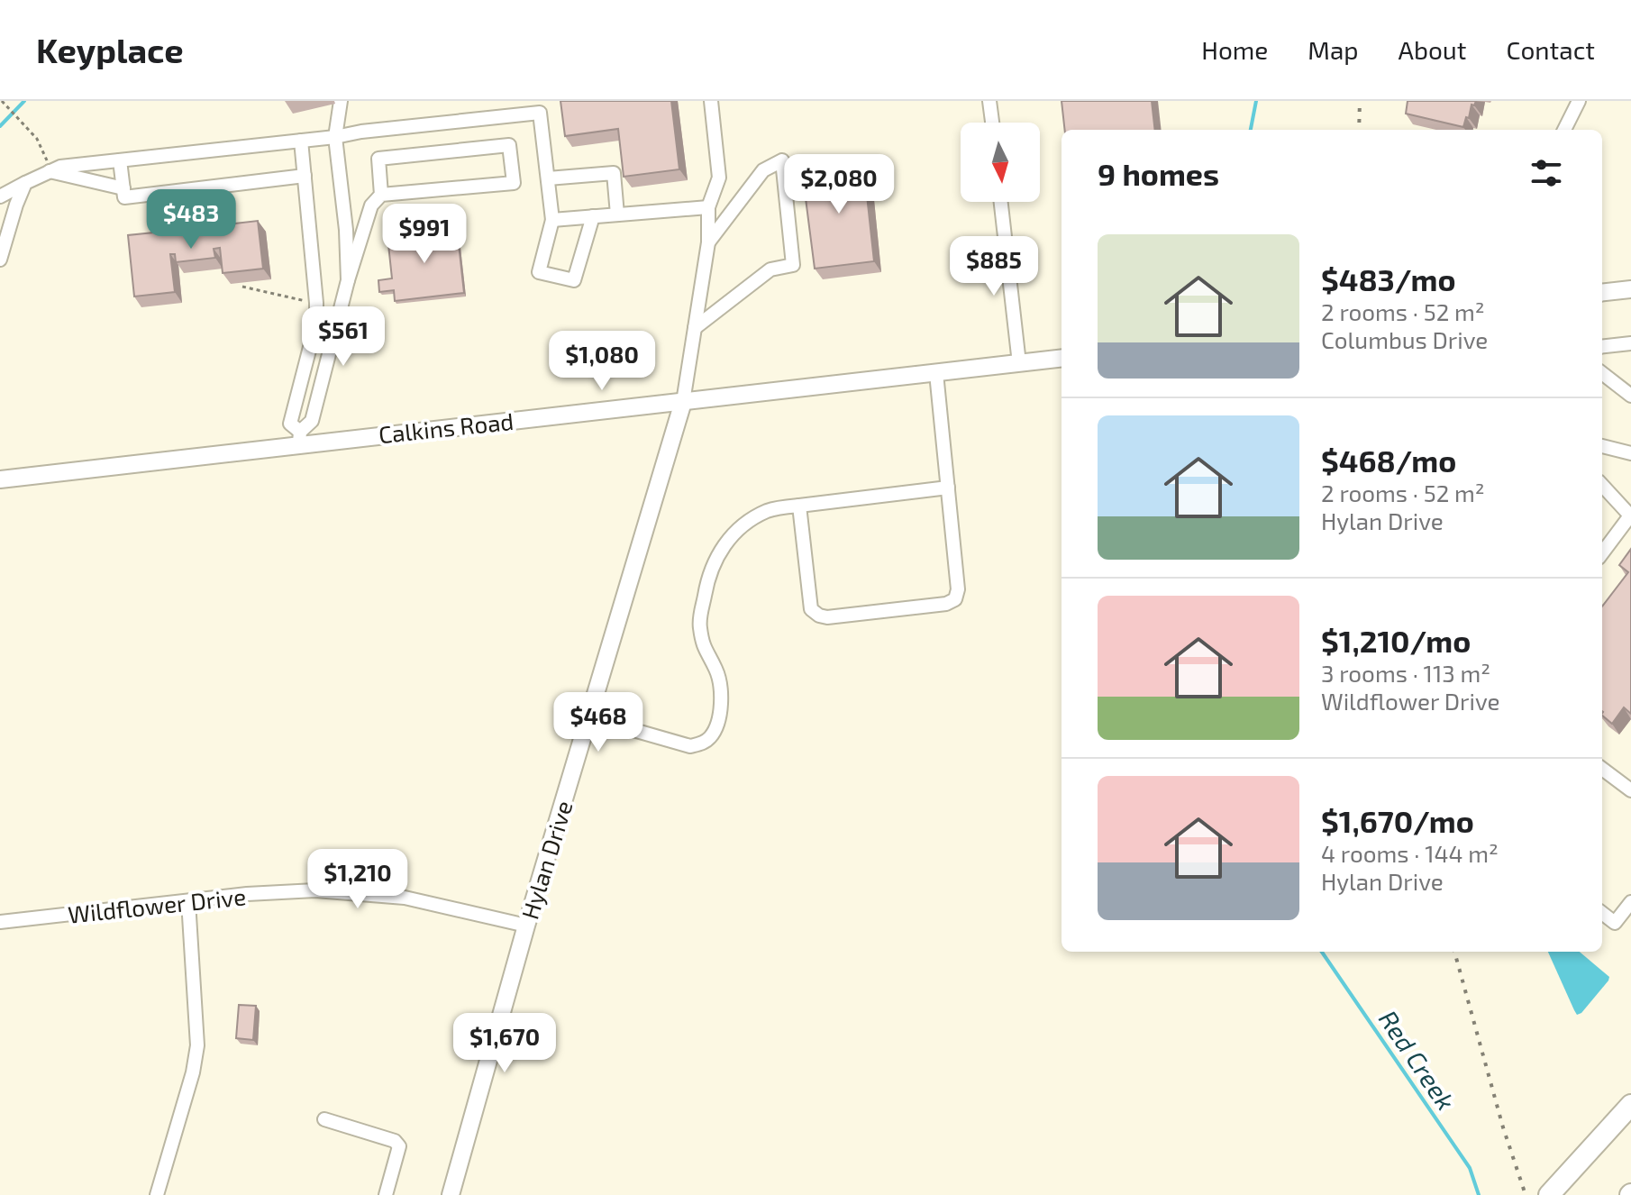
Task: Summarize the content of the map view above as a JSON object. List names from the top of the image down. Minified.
{"streets":{"main road":["Calkins Road","Hylan Drive"],"street":["Wildflower Drive"]},"crossings":[["Calkins Road","Hylan Drive"],["Hylan Drive","Wildflower Drive"]],"water":["Red Creek"],"north":"bottom","page":{"header":"Keyplace","nav":["Home","Map","About","Contact"],"heading":"9 homes","price":["$2,080","$483","$991","$885","$561","$1,080","$468","$1,210","$1,670"],"list":[{"name":"$483/mo","note":"2 rooms · 52 m² · Columbus Drive"},{"name":"$468/mo","note":"2 rooms · 52 m² · Hylan Drive"},{"name":"$1,210/mo","note":"3 rooms · 113 m² · Wildflower Drive"},{"name":"$1,670/mo","note":"4 rooms · 144 m² · Hylan Drive"}]}}
